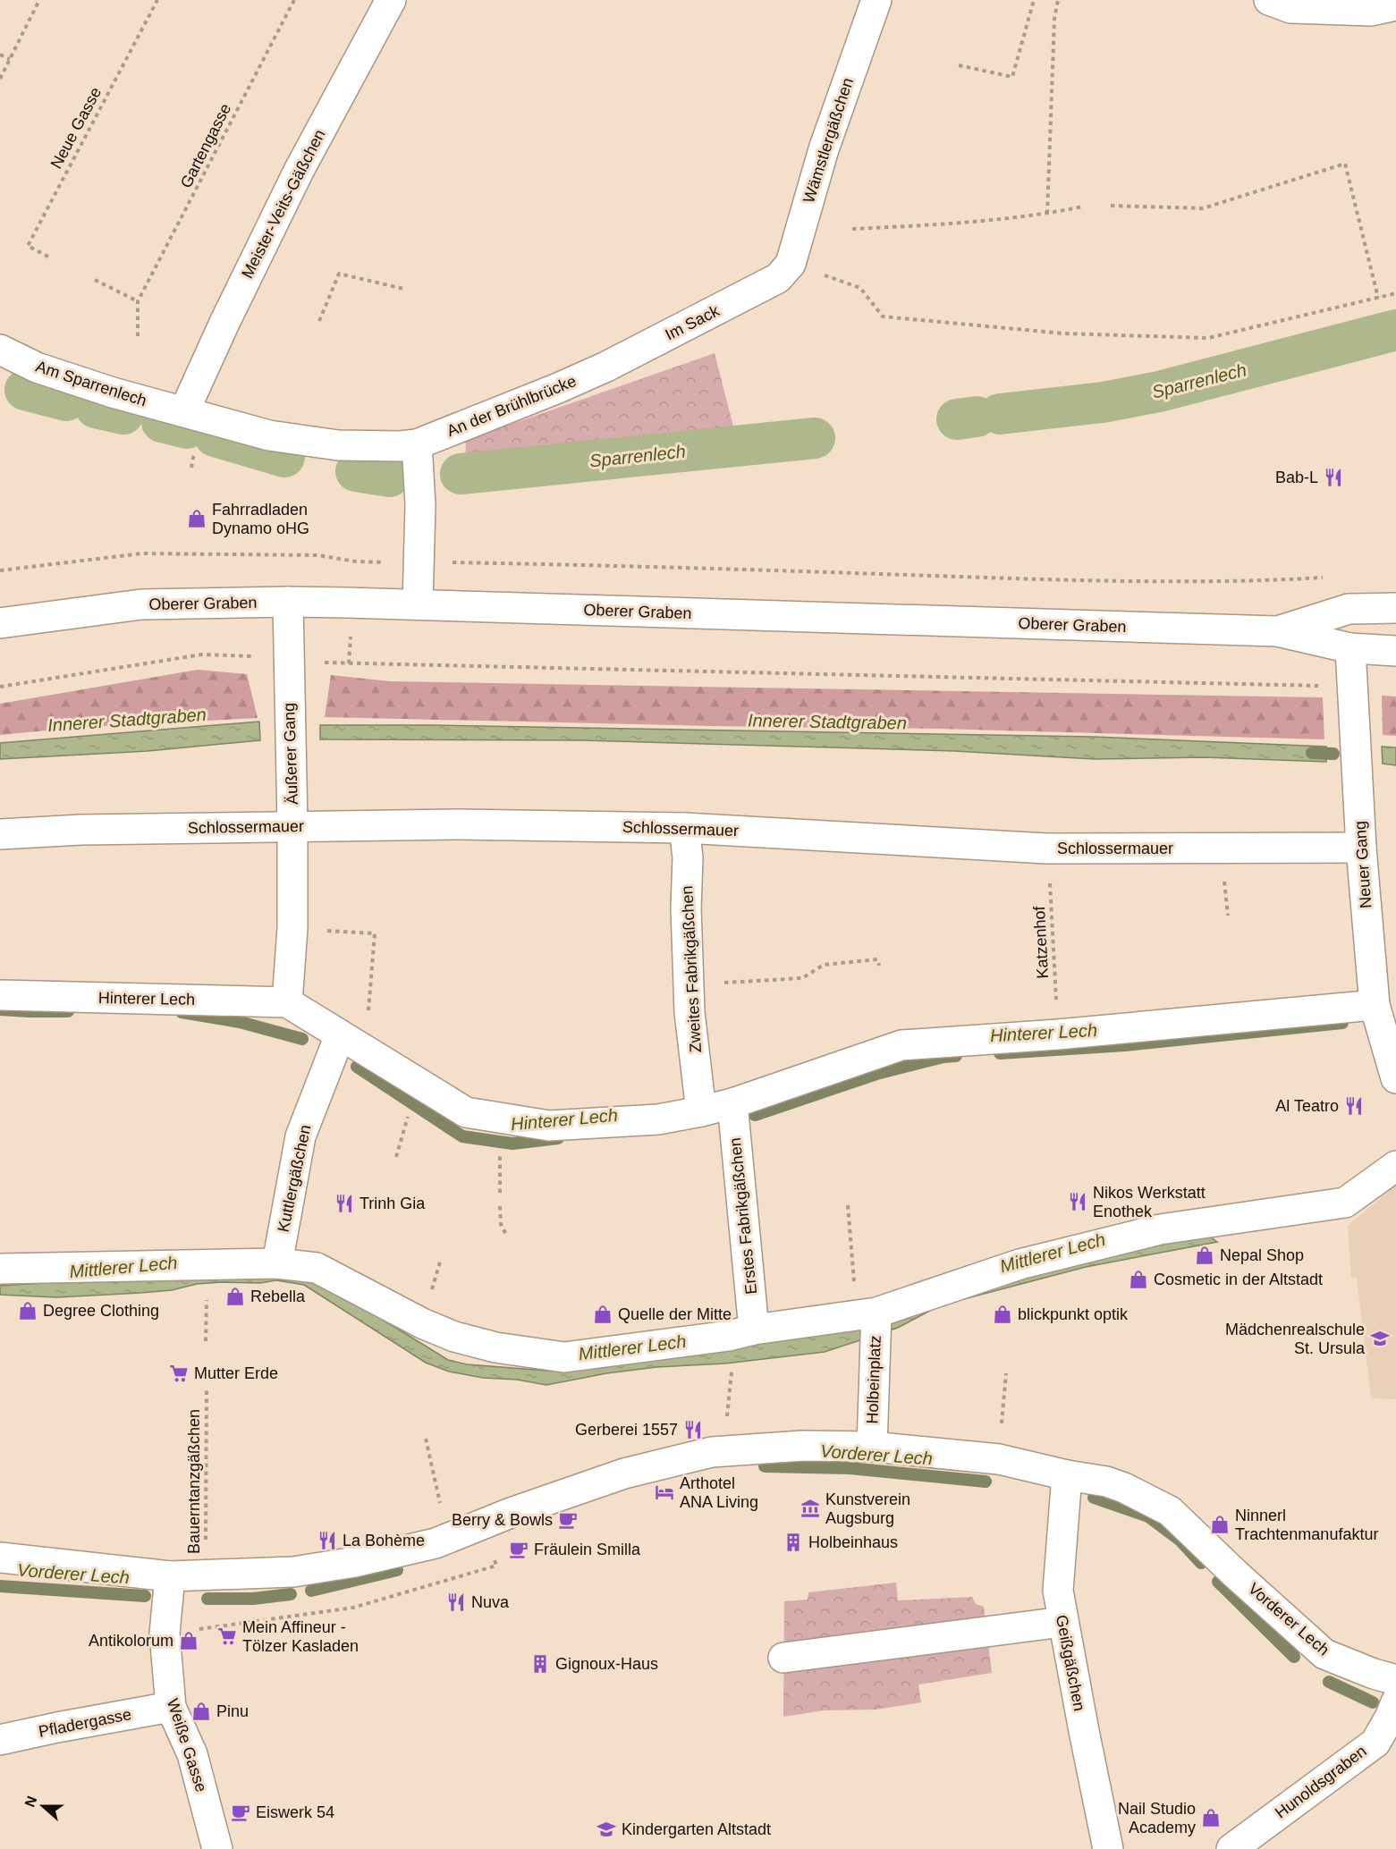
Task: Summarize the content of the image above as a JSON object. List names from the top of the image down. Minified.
{"streets":{"street":["Wämstlergäßchen","Meister-Veits-Gäßchen","Im Sack","Am Sparrenlech","An der Brühlbrücke","Oberer Graben","Äußerer Gang","Schlossermauer","Neuer Gang","Zweites Fabrikgäßchen","Hinterer Lech","Kuttlergäßchen","Erstes Fabrikgäßchen","Holbeinplatz","Vorderer Lech","Geißgäßchen","Pfladergasse","Weiße Gasse","Hunoldsgraben"],"path":["Neue Gasse","Gartengasse","Katzenhof","Bauerntanzgäßchen"]},"crossings":[["Wämstlergäßchen","Im Sack"],["Meister-Veits-Gäßchen","Am Sparrenlech"],["Meister-Veits-Gäßchen","An der Brühlbrücke"],["Im Sack","An der Brühlbrücke"],["Am Sparrenlech","An der Brühlbrücke"],["Oberer Graben","Äußerer Gang"],["Oberer Graben","Neuer Gang"],["Äußerer Gang","Schlossermauer"],["Äußerer Gang","Hinterer Lech"],["Schlossermauer","Neuer Gang"],["Schlossermauer","Katzenhof"],["Schlossermauer","Zweites Fabrikgäßchen"],["Holbeinplatz","Vorderer Lech"],["Bauerntanzgäßchen","Vorderer Lech"],["Vorderer Lech","Geißgäßchen"],["Vorderer Lech","Weiße Gasse"],["Pfladergasse","Weiße Gasse"]],"water":["Sparrenlech","Innerer Stadtgraben","Hinterer Lech","Mittlerer Lech","Vorderer Lech"],"places":{"restaurant":["Bab-L","Al Teatro","Nikos Werkstatt Enothek","Trinh Gia","Gerberei 1557","La Bohème","Nuva"],"shop":["Fahrradladen Dynamo oHG","Nepal Shop","Cosmetic in der Altstadt","Rebella","Degree Clothing","Quelle der Mitte","blickpunkt optik","Ninnerl Trachtenmanufaktur","Antikolorum","Pinu","Nail Studio Academy"],"school or university":["Mädchenrealschule St. Ursula","Kindergarten Altstadt"],"supermarket":["Mutter Erde","Mein Affineur - Tölzer Kasladen"],"hotel":["Arthotel ANA Living"],"museum":["Kunstverein Augsburg"],"cafe":["Berry & Bowls","Fräulein Smilla","Eiswerk 54"],"building":["Holbeinhaus","Gignoux-Haus"]},"north":"left"}
